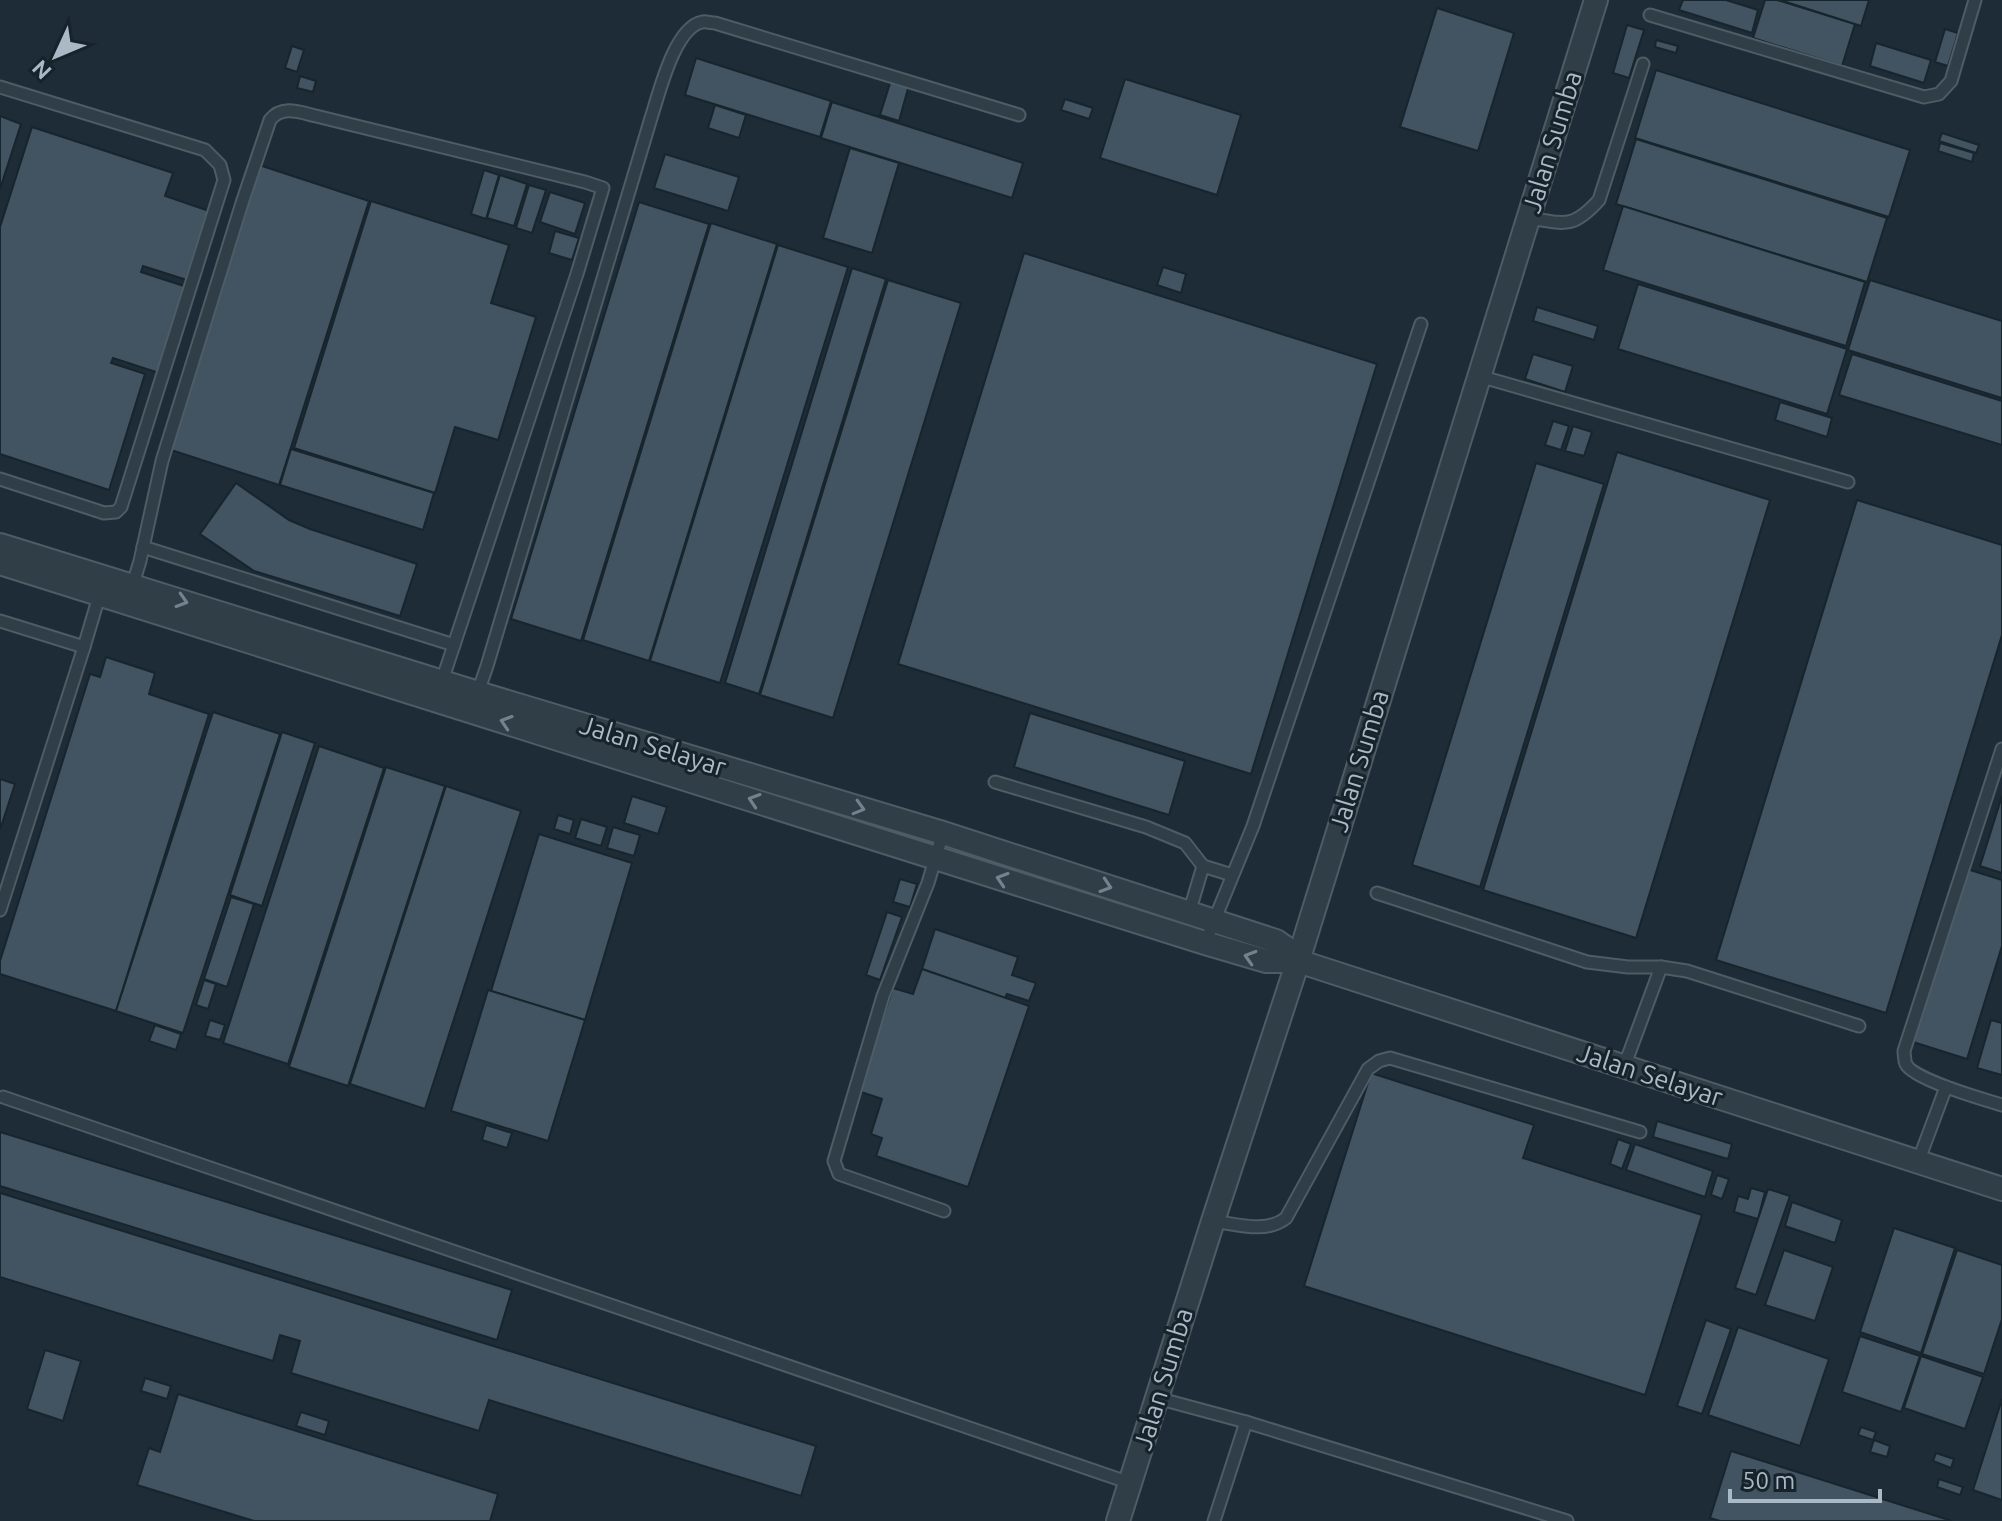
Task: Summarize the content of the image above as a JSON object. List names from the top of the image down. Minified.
{"streets":{"street":["Jalan Sumba","Jalan Selayar"]},"crossings":[["Jalan Sumba","Jalan Selayar"]],"scale_bar":"50 m","north":"bottom left"}
